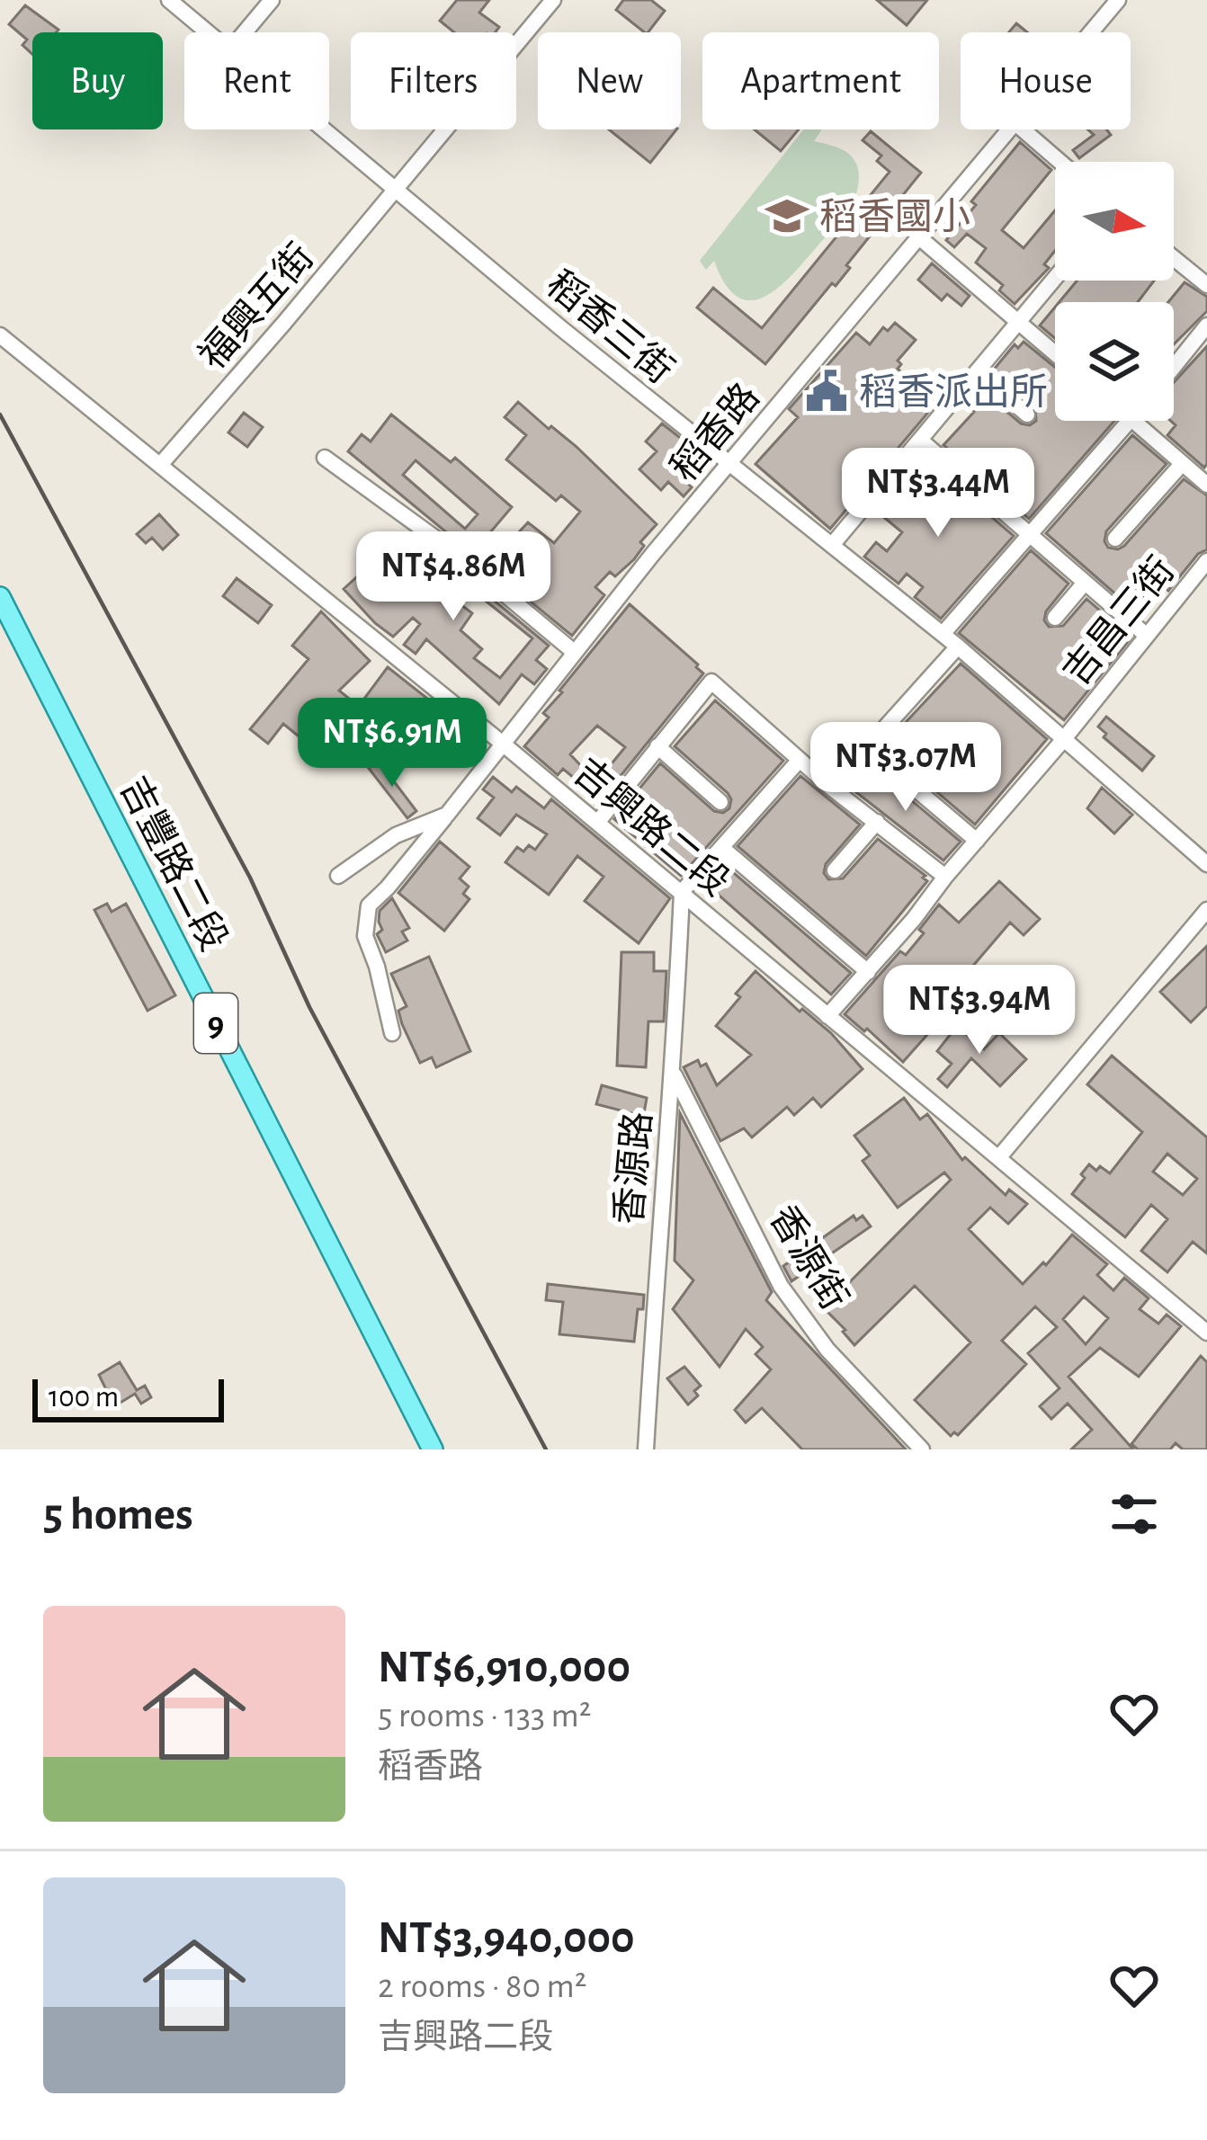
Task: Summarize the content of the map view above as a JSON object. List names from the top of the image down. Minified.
{"streets":{"main road":["吉豐路二段","9"],"street":["福興五街","稻香三街","稻香路","吉昌三街","吉興路二段","香源路","香源街"]},"crossings":[["福興五街","稻香三街"],["福興五街","吉興路二段"],["稻香三街","稻香路"],["稻香三街","吉昌三街"],["稻香路","吉興路二段"],["吉昌三街","吉興路二段"],["吉興路二段","香源路"],["香源路","香源街"]],"places":{"school or university":["稻香國小"],"public building":["稻香派出所"]},"scale_bar":"100 m","north":"right","page":{"chip":["Buy","Rent","Filters","New","Apartment","House"],"price":["NT$3.44M","NT$4.86M","NT$6.91M","NT$3.07M","NT$3.94M"],"scale":"100 m","heading":"5 homes","list":[{"name":"NT$6,910,000","note":"5 rooms · 133 m² · 稻香路"},{"name":"NT$3,940,000","note":"2 rooms · 80 m² · 吉興路二段"}]}}
